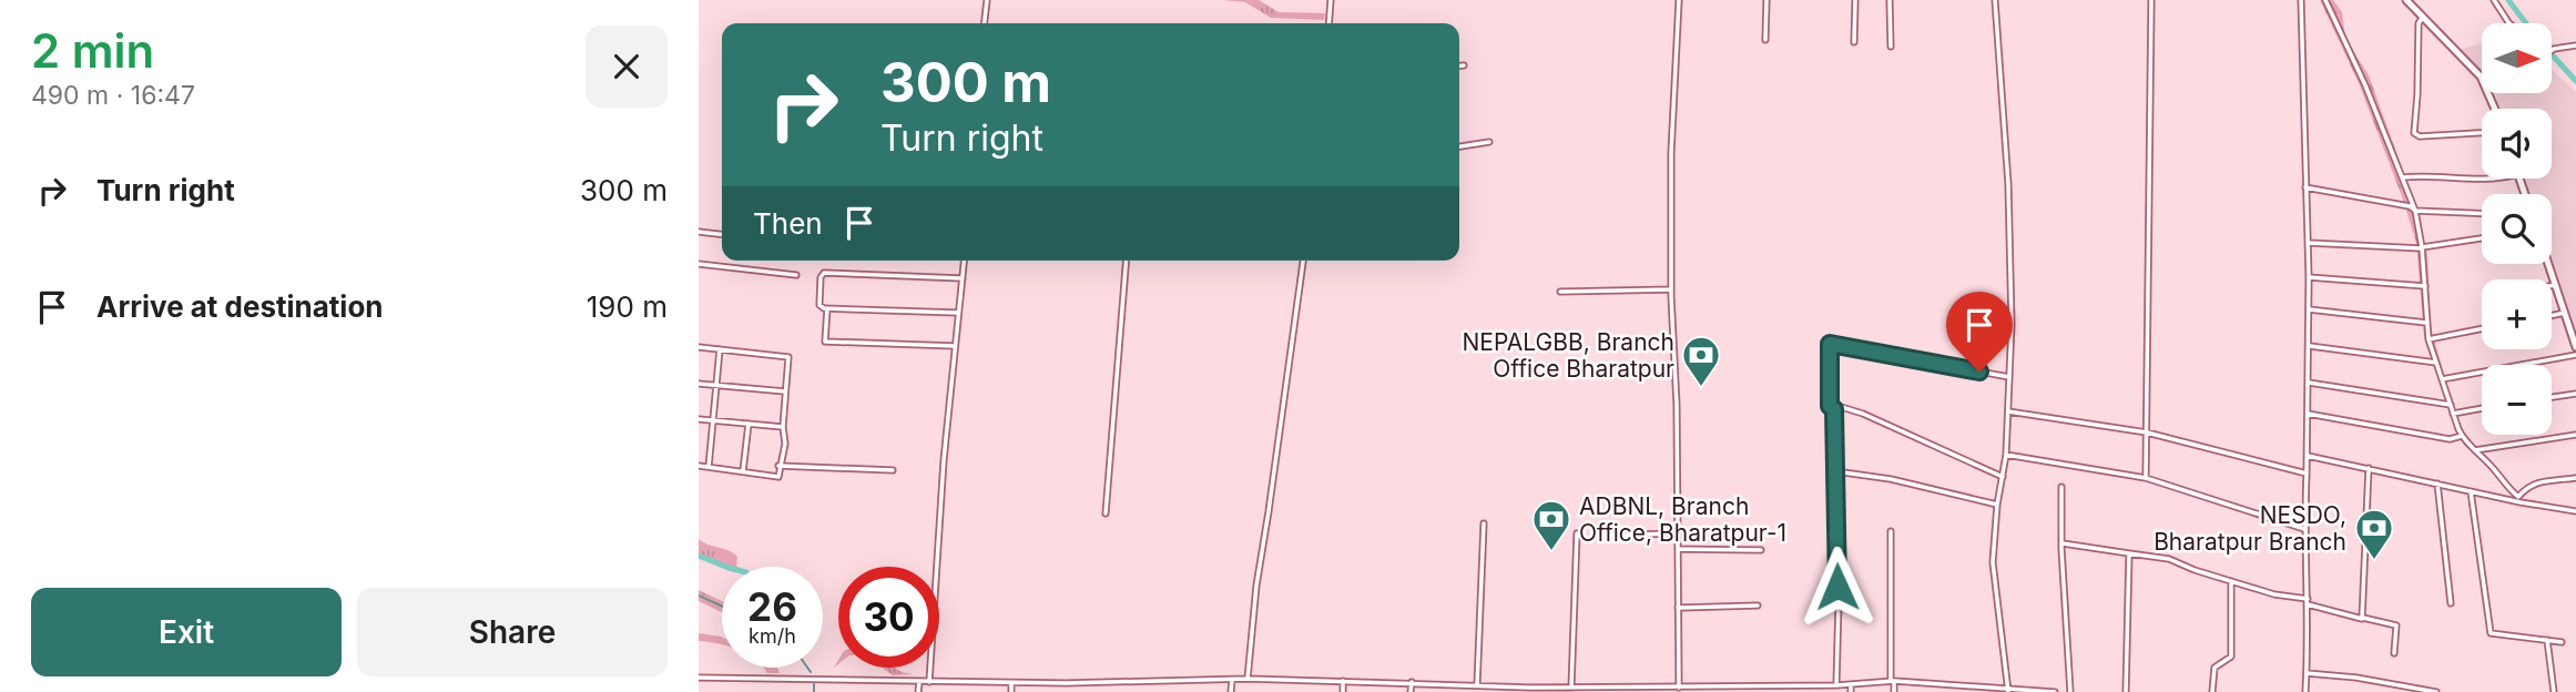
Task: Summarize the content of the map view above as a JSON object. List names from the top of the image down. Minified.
{"places":{"bank":["NEPALGBB, Branch Office Bharatpur","ADBNL, Branch Office, Bharatpur-1","NESDO, Bharatpur Branch"]},"north":"right","page":{"heading":["2 min","490 m · 16:47"],"map_buttons":["+","−"],"turn":["300 m","Turn right"],"list":[{"name":"Turn right","value":"300 m"},{"name":"Arrive at destination","value":"190 m"}],"then":"Then","speed":"26 km/h","limit":"30","buttons":["Exit","Share"]}}
